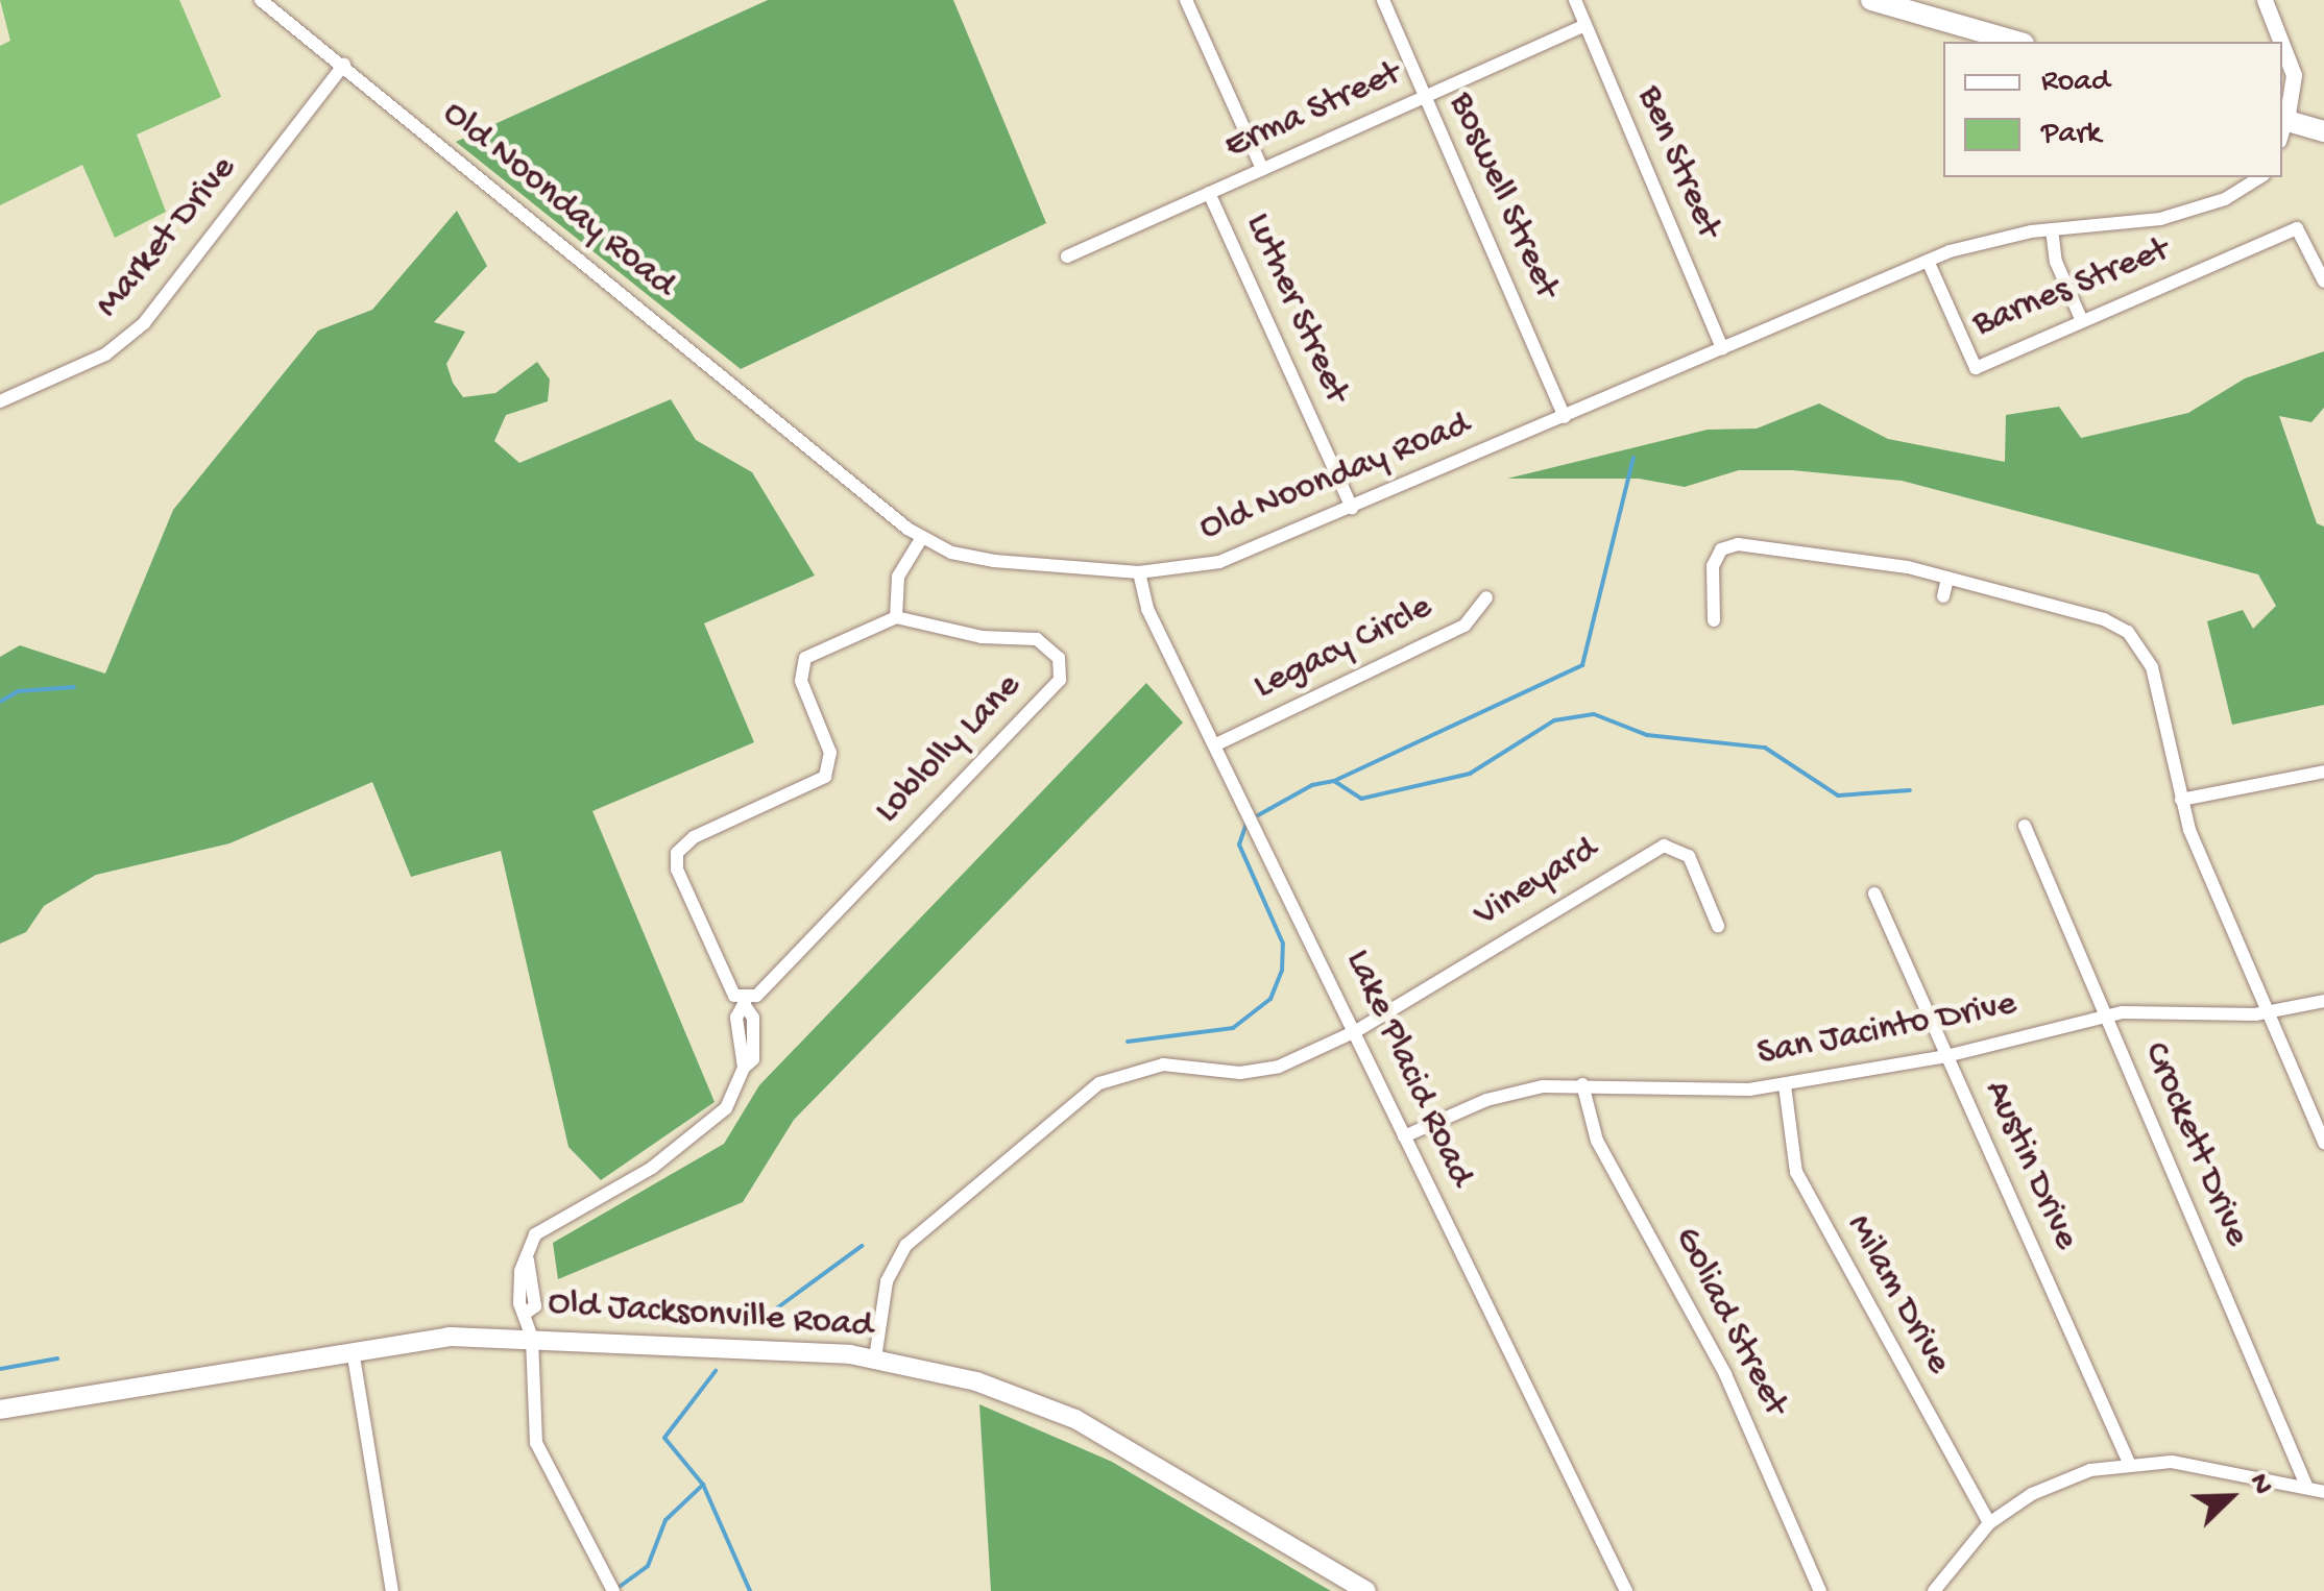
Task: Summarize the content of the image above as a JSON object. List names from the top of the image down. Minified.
{"streets":{"main road":["Old Jacksonville Road"],"street":["Erma Street","Ben Street","Boswell Street","Old Noonday Road","Market Drive","Barnes Street","Luther Street","Legacy Circle","Loblolly Lane","Vineyard","San Jacinto Drive","Lake Placid Road","Crockett Drive","Austin Drive","Milam Drive","Goliad Street"]},"crossings":[["Erma Street","Ben Street"],["Erma Street","Boswell Street"],["Erma Street","Luther Street"],["Ben Street","Old Noonday Road"],["Boswell Street","Old Noonday Road"],["Old Noonday Road","Market Drive"],["Old Noonday Road","Barnes Street"],["Old Noonday Road","Luther Street"],["Old Noonday Road","Lake Placid Road"],["Legacy Circle","Lake Placid Road"],["Vineyard","Lake Placid Road"],["San Jacinto Drive","Lake Placid Road"],["San Jacinto Drive","Crockett Drive"],["San Jacinto Drive","Austin Drive"],["San Jacinto Drive","Milam Drive"],["San Jacinto Drive","Goliad Street"]],"legend":["Road","Park"],"north":"top right"}
